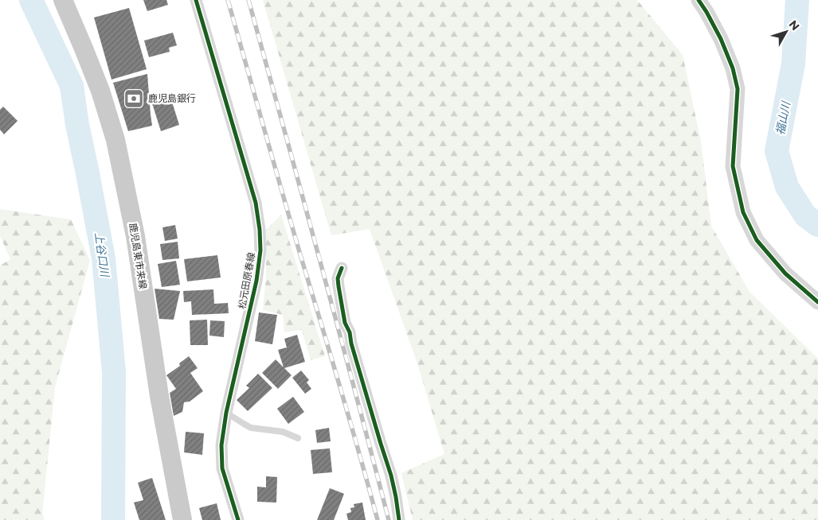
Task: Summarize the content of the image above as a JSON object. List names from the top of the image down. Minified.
{"streets":{"main road":["鹿児島東市来線"],"street":["松元田原春線"]},"water":["福山川","上谷口川"],"places":{"bank":["鹿児島銀行"]},"north":"top right"}
